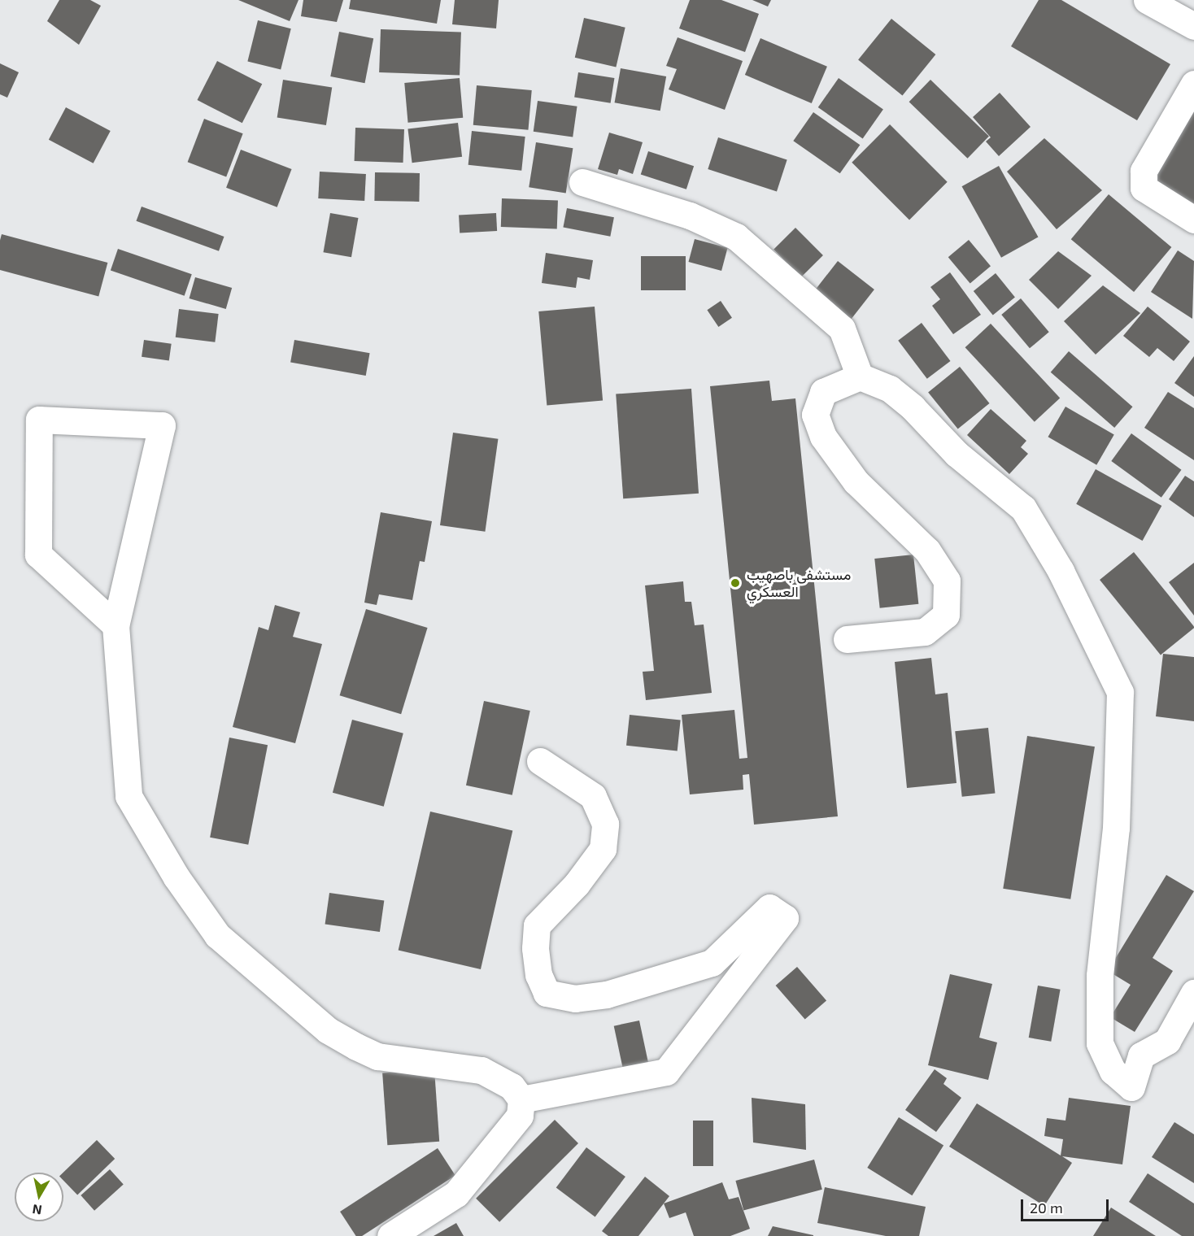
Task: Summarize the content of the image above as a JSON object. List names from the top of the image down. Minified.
{"places":["مستشفى باصهيب العسكري"],"scale_bar":"20 m","north":"bottom"}
